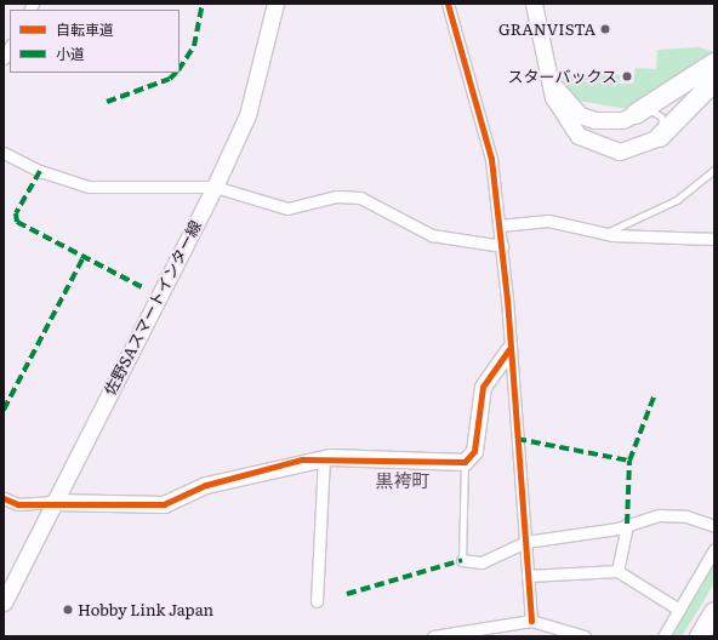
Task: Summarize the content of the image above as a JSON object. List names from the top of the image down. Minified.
{"streets":{"main road":["佐野SAスマートインター線"]},"districts":["黒袴町"],"places":["GRANVISTA","スターバックス","Hobby Link Japan"],"legend":["自転車道","小道"]}
